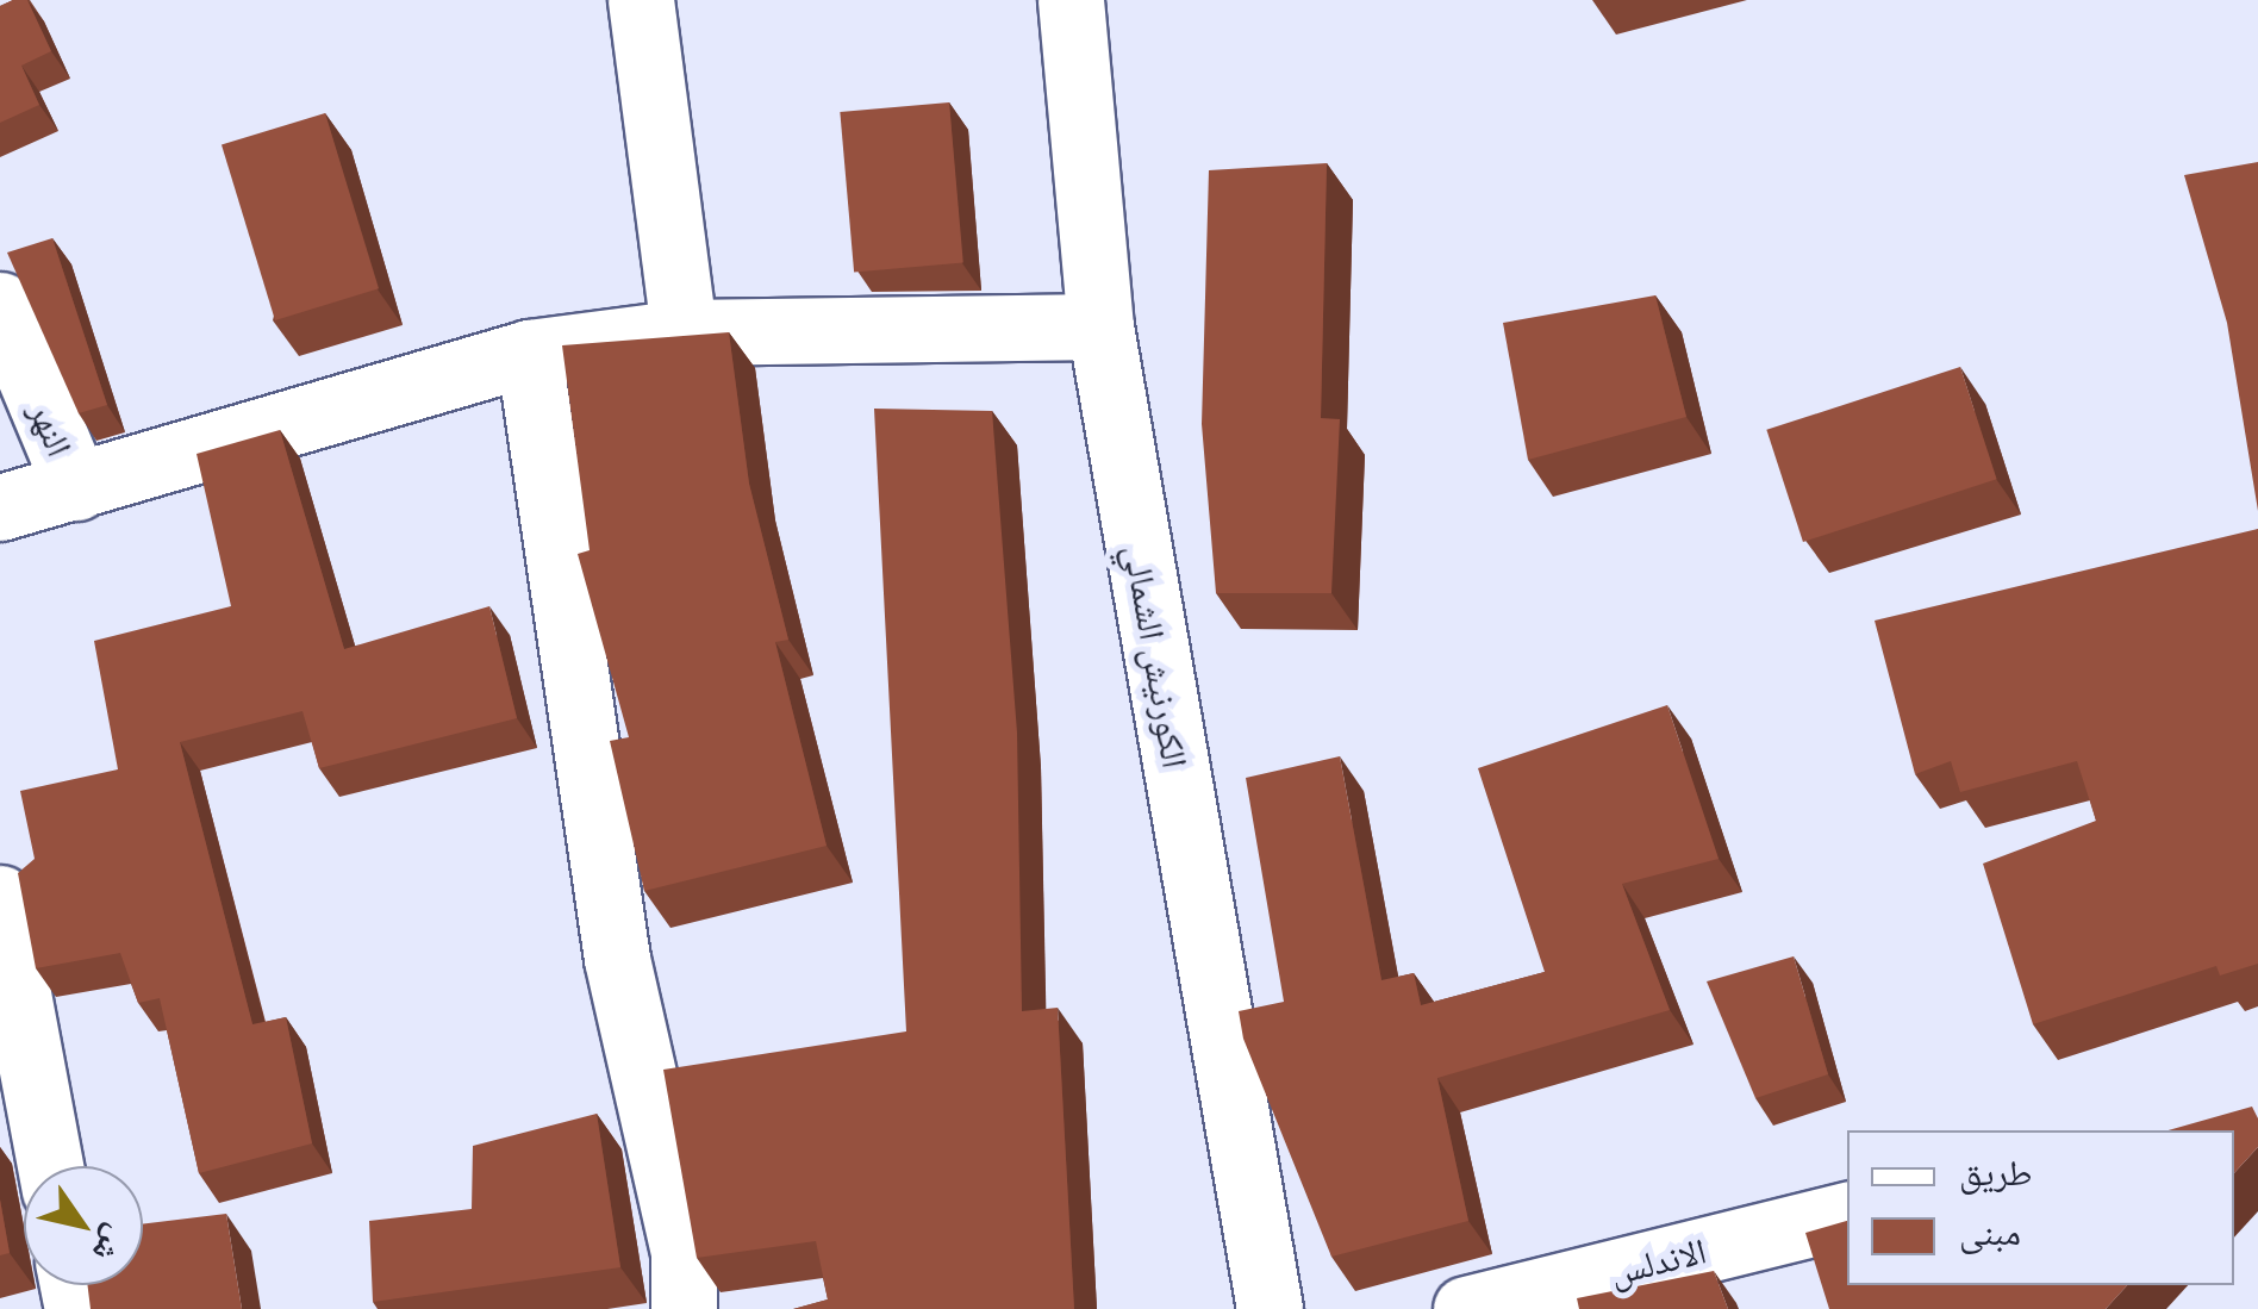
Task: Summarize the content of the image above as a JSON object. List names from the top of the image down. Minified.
{"streets":{"street":["النهر","الكورنيش الشمالي","الاندلس"]},"legend":["طريق","مبنى"],"north":"bottom right"}
